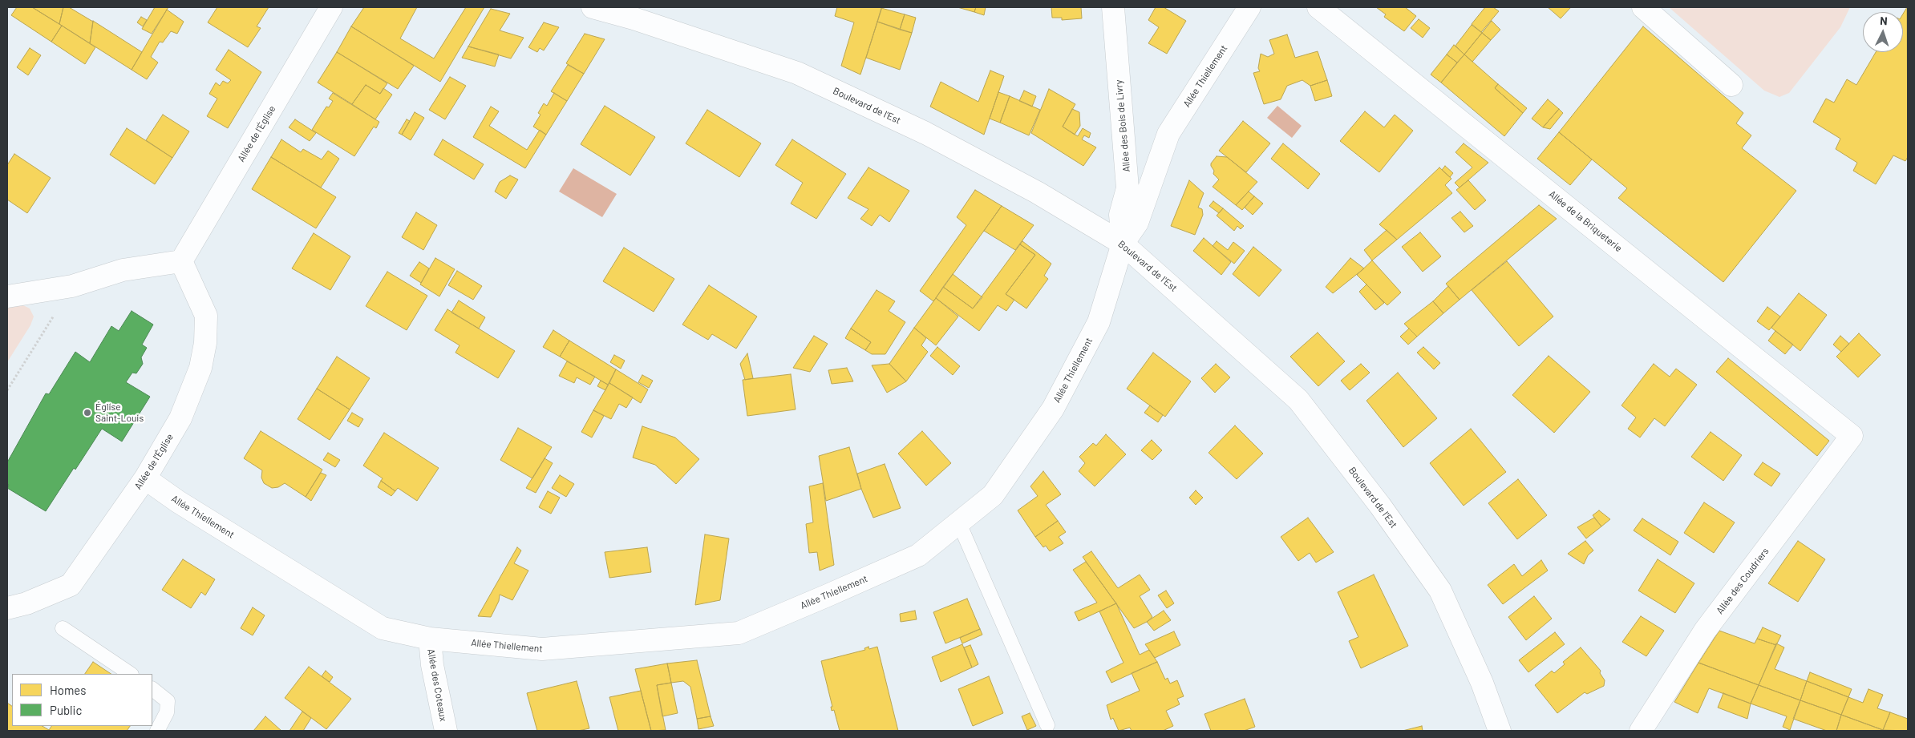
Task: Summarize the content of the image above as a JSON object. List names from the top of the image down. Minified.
{"streets":{"street":["Allée Thiellement","Boulevard de l'Est","Allée des Bois de Livry","Allée de l'Église","Allée de la Briqueterie","Allée des Coudriers","Allée des Coteaux"]},"crossings":[["Allée Thiellement","Boulevard de l'Est"],["Allée Thiellement","Allée des Bois de Livry"],["Allée Thiellement","Allée de l'Église"],["Allée Thiellement","Allée des Coteaux"],["Boulevard de l'Est","Allée des Bois de Livry"],["Allée de la Briqueterie","Allée des Coudriers"]],"places":["Église Saint-Louis"],"legend":["Homes","Public"],"north":"top"}
